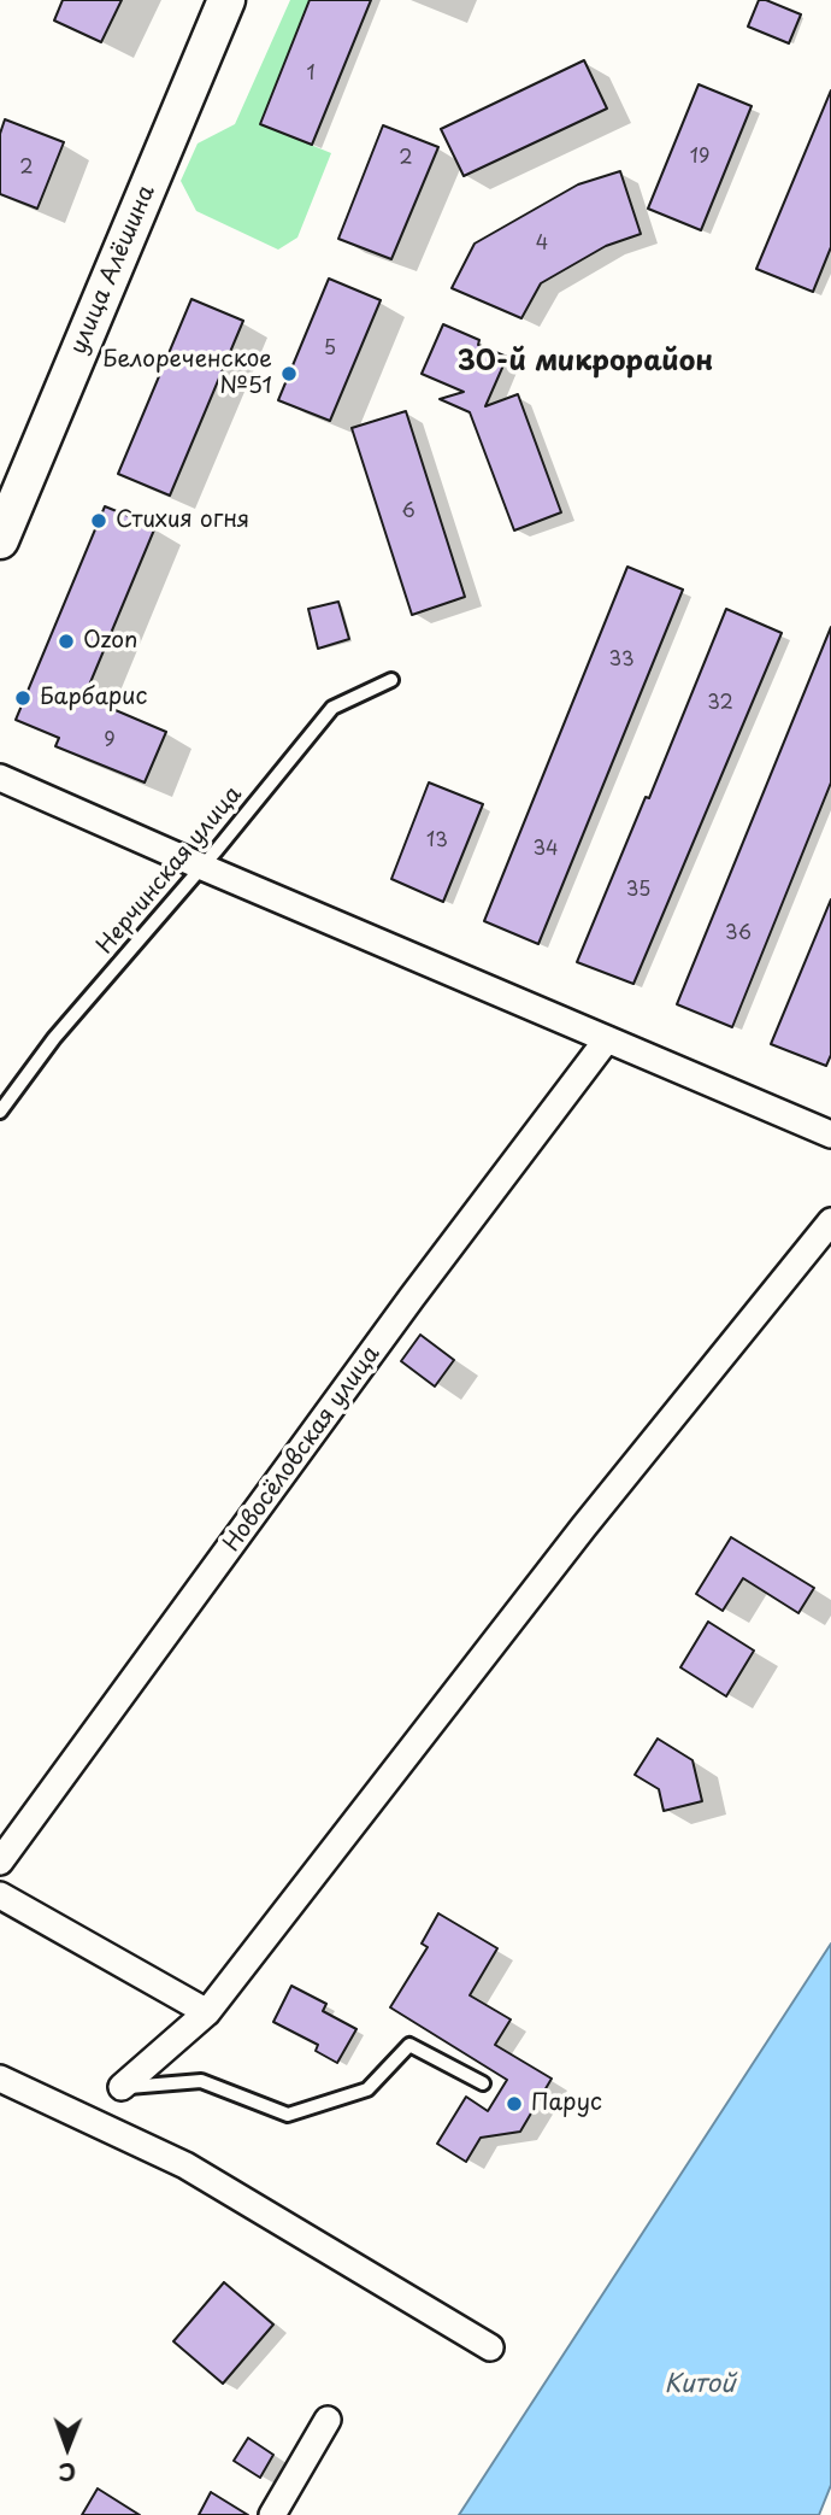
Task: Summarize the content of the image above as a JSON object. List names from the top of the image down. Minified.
{"streets":{"street":["улица Алёшина","Новосёловская улица"],"lane":["Нерчинская улица"]},"districts":["30-й микрорайон"],"water":["Китой"],"places":["Белореченское №51","Стихия огня","Ozon","Барбарис","Парус"],"house_numbers":["1","19","2","2","4","5","6","33","32","9","13","34","35","36"],"north":"bottom"}
